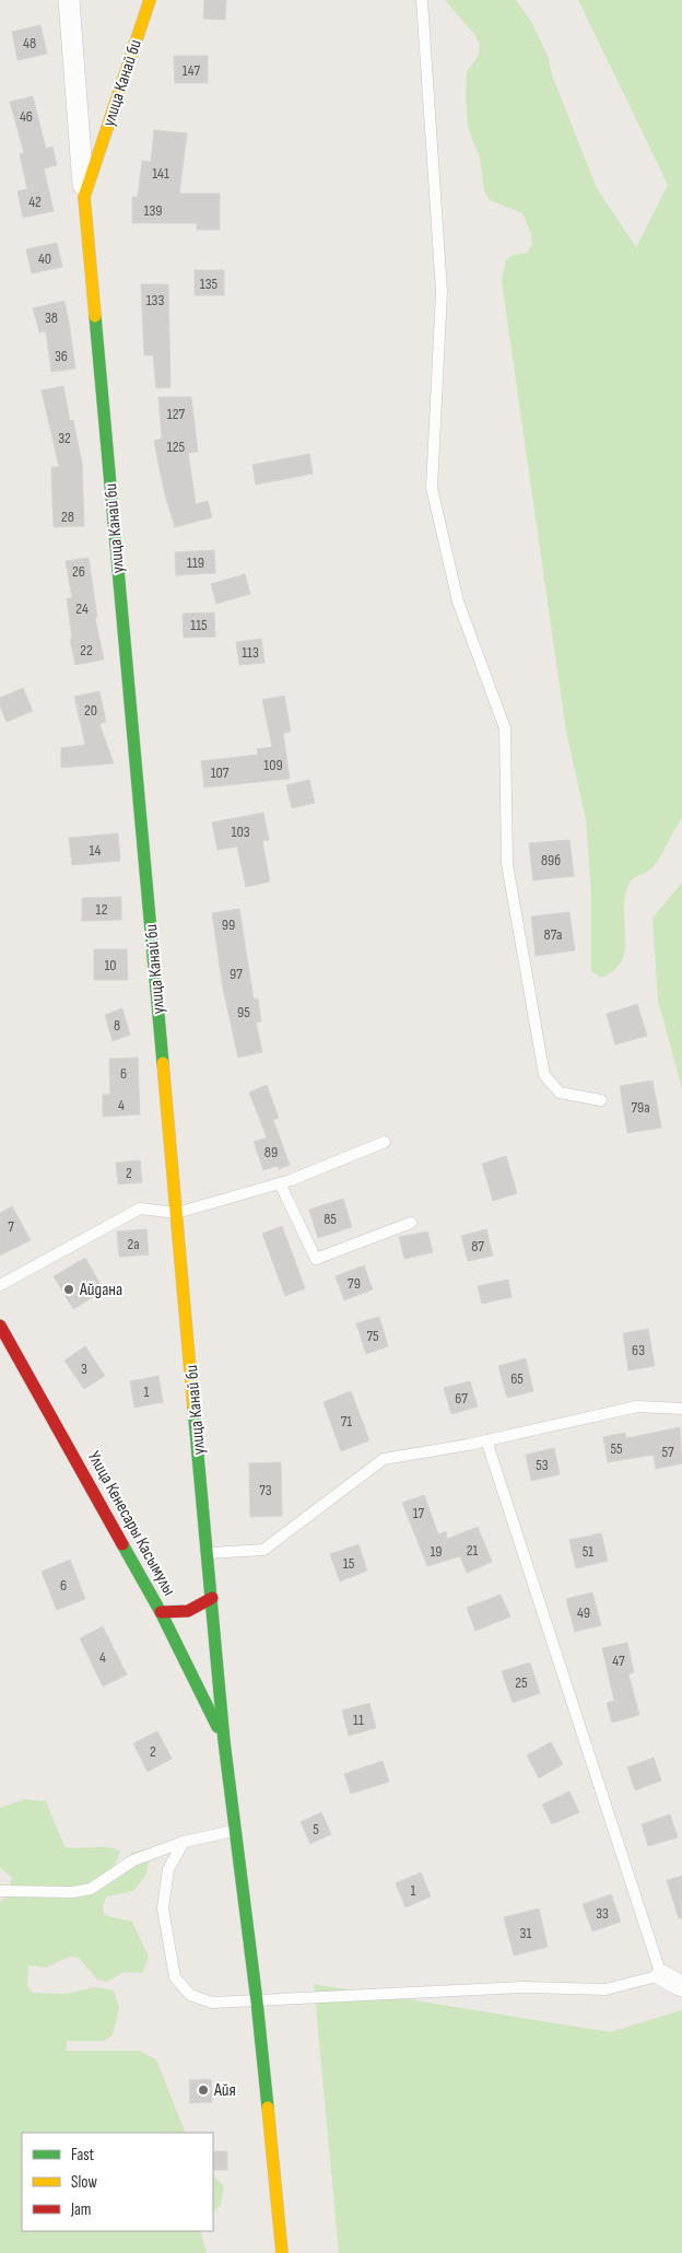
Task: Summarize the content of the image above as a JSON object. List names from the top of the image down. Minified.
{"streets":{"main road":["улица Канай би","Улица Кенесары Касымулы"]},"crossings":[["улица Канай би","Улица Кенесары Касымулы"]],"places":["Айдана","Айя"],"house_numbers":["48","147","46","141","42","139","40","135","133","38","36","127","32","125","28","119","26","24","115","22","113","20","109","107","103","14","89б","12","99","87а","10","97","95","8","6","4","79а","89","2","85","7","2а","87","79","75","63","3","65","1","67","71","55","57","53","73","17","21","19","51","15","6","49","4","47","25","11","2","5","1","33","31"],"legend":["Fast","Slow","Jam"]}
